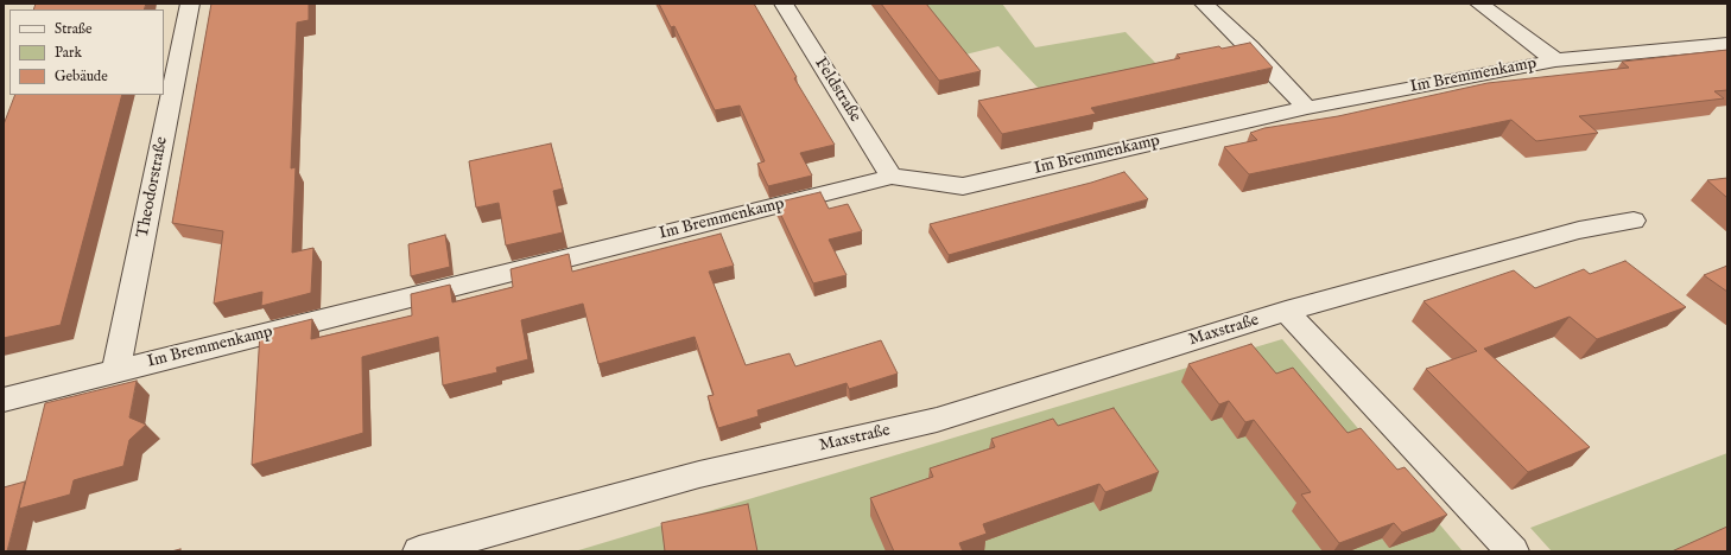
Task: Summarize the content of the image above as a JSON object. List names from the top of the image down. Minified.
{"streets":{"street":["Im Bremmenkamp","Feldstraße","Theodorstraße","Maxstraße"]},"crossings":[["Im Bremmenkamp","Feldstraße"],["Im Bremmenkamp","Theodorstraße"]],"legend":["Straße","Park","Gebäude"]}
